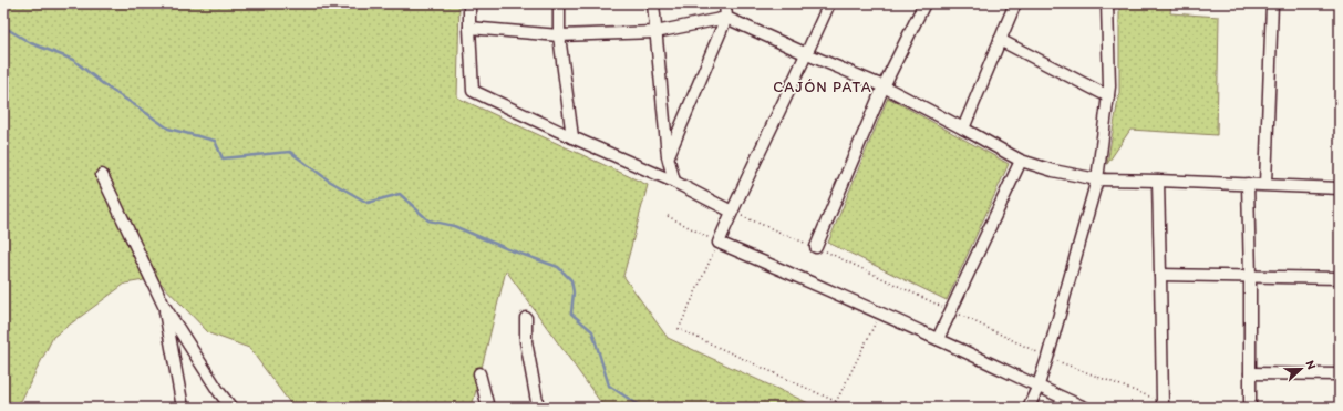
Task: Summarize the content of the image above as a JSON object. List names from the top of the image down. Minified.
{"districts":["CAJÓN PATA"],"north":"right"}
